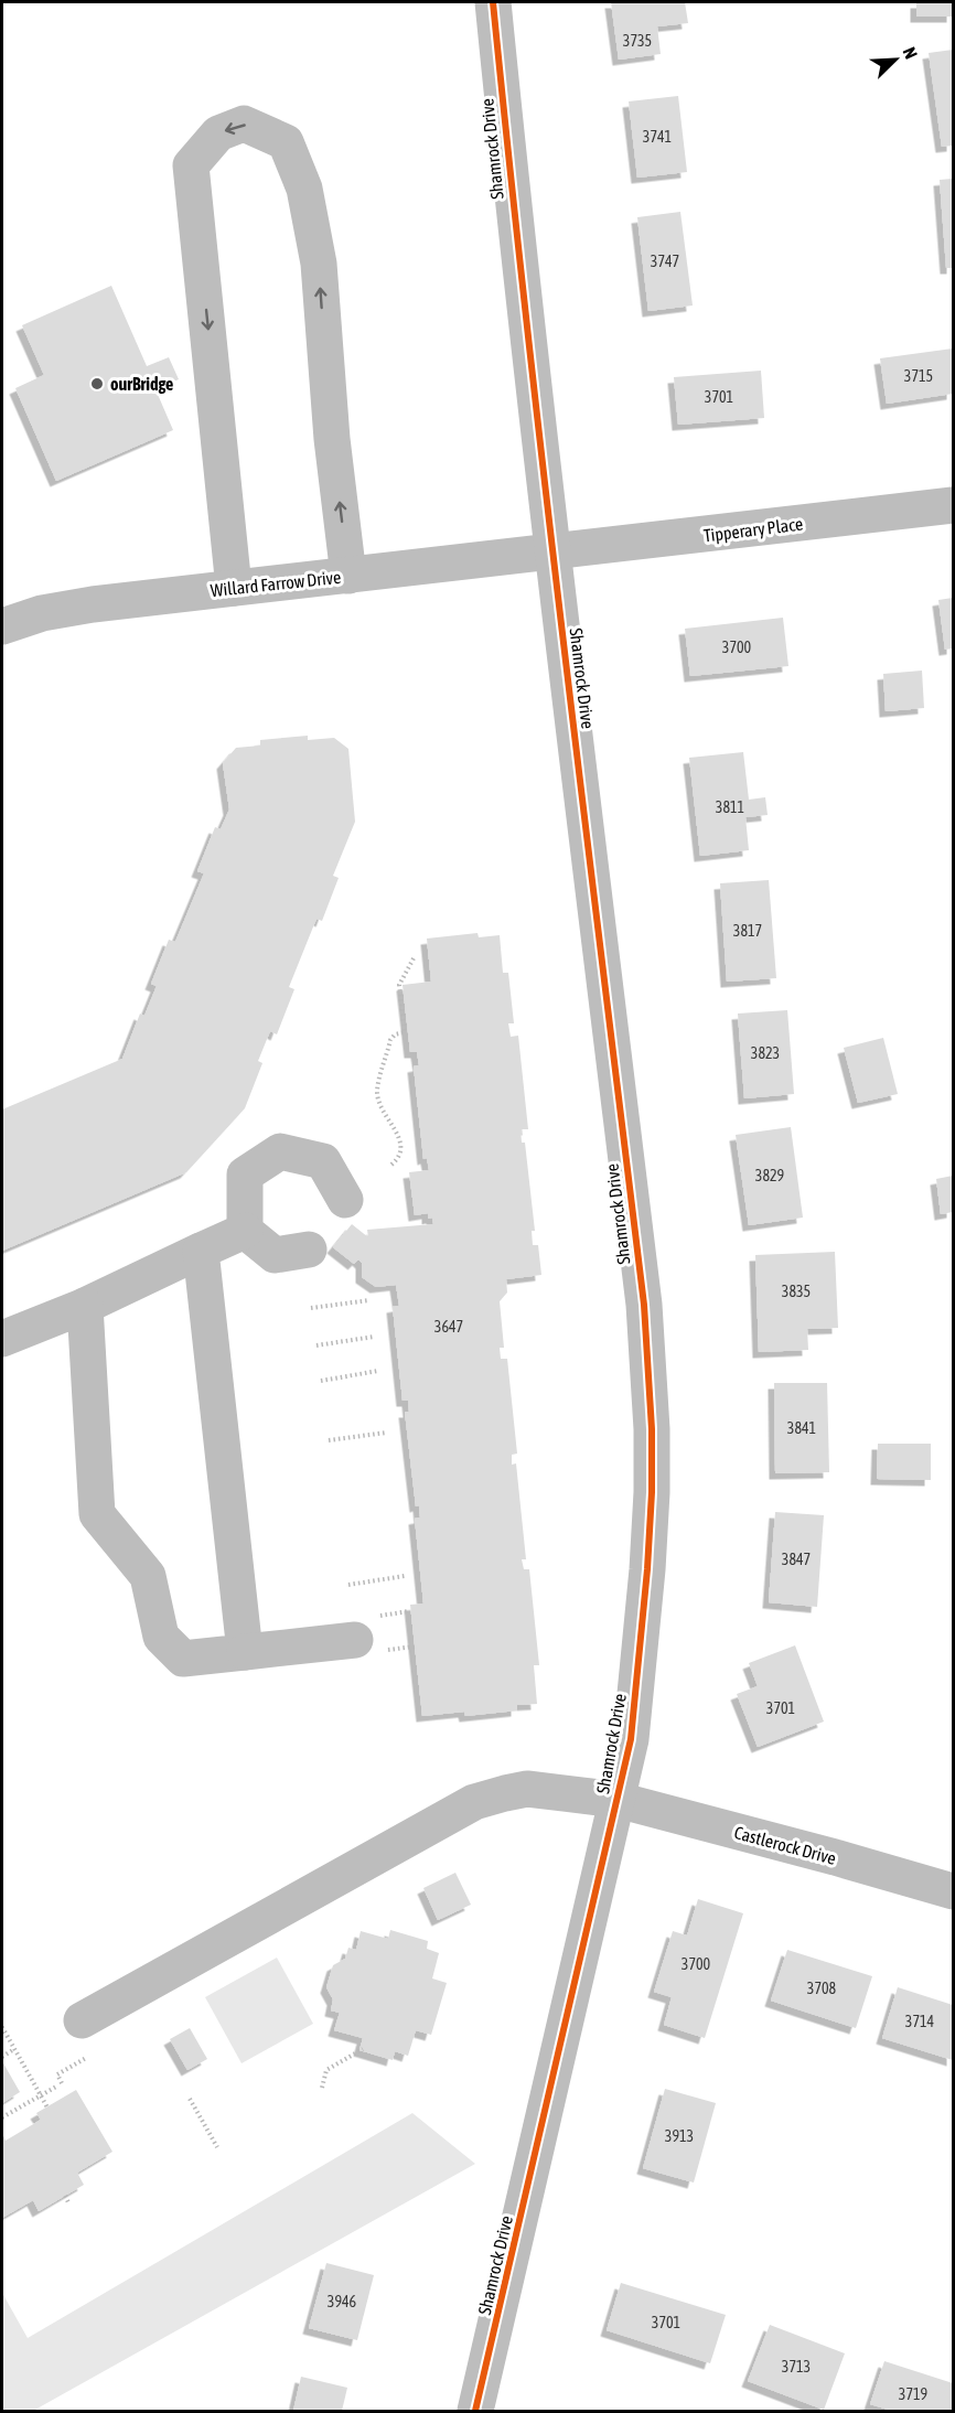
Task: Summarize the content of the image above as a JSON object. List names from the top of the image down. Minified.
{"streets":{"street":["Shamrock Drive","Tipperary Place","Willard Farrow Drive","Castlerock Drive"]},"crossings":[["Shamrock Drive","Tipperary Place"],["Shamrock Drive","Willard Farrow Drive"],["Shamrock Drive","Castlerock Drive"],["Tipperary Place","Willard Farrow Drive"]],"places":["ourBridge"],"house_numbers":["3735","3741","3747","3715","3701","3700","3811","3817","3823","3829","3835","3647","3841","3847","3701","3700","3708","3714","3913","3946","3701","3713","3719"],"north":"top right"}
